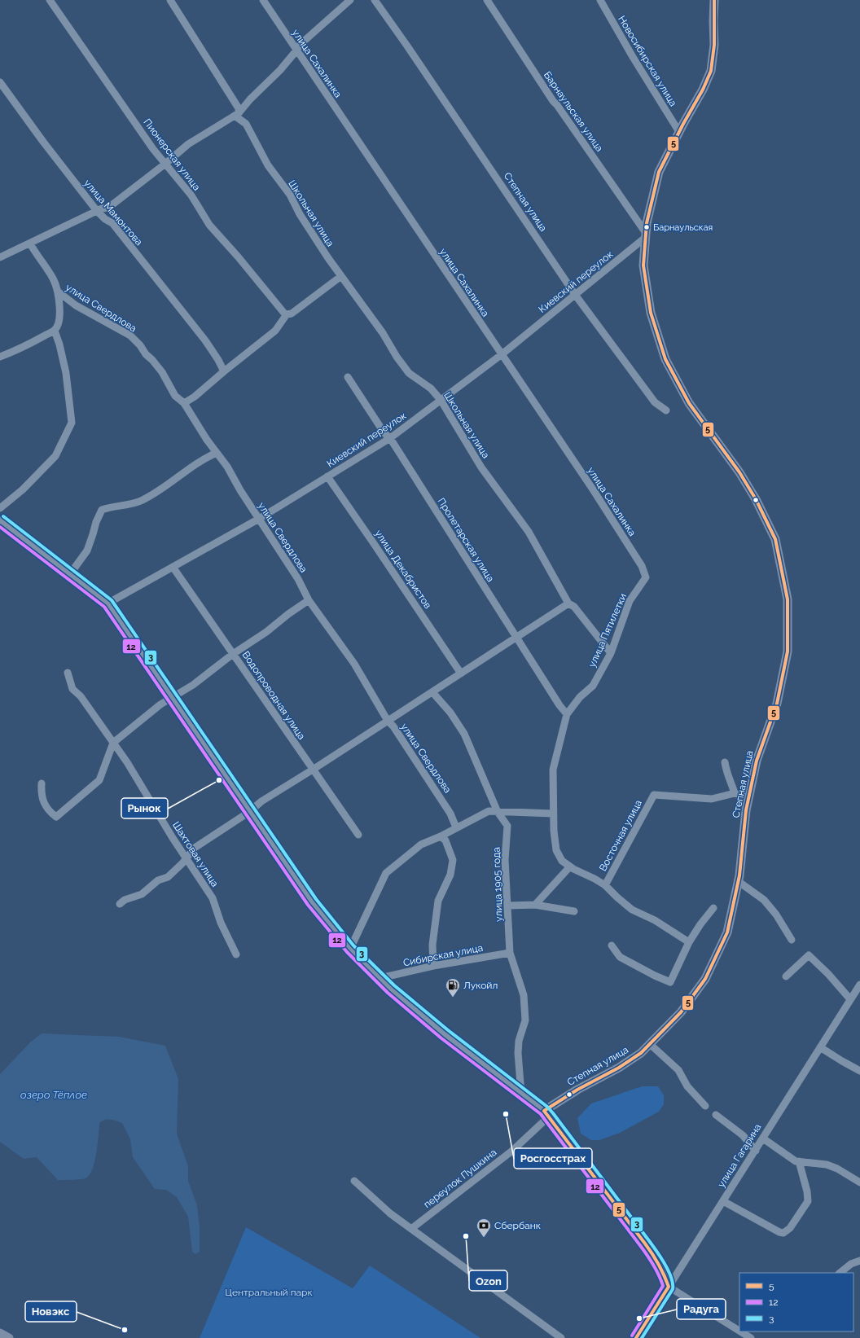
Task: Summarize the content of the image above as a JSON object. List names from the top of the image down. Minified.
{"streets":{"main road":["Степная улица","улица Гагарина"],"street":["Новосибирская улица","улица Сахалинка","Барнаульская улица","Пионерская улица","улица Мамонтова","Школьная улица","Киевский переулок","улица Свердлова","Пролетарская улица","улица Декабристов","улица Пятилетки","Водопроводная улица","Восточная улица","Шахтовая улица","улица 1905 года","Сибирская улица","переулок Пушкина"]},"crossings":[["Новосибирская улица","Степная улица"],["улица Сахалинка","Киевский переулок"],["улица Сахалинка","улица Пятилетки"],["Барнаульская улица","Степная улица"],["Барнаульская улица","Киевский переулок"],["Степная улица","Киевский переулок"],["Степная улица","Восточная улица"],["Степная улица","переулок Пушкина"],["Школьная улица","Киевский переулок"],["Школьная улица","улица Пятилетки"],["Киевский переулок","улица Свердлова"],["Киевский переулок","Пролетарская улица"],["Киевский переулок","улица Декабристов"],["Киевский переулок","Водопроводная улица"],["Пролетарская улица","улица Пятилетки"],["улица 1905 года","Сибирская улица"]],"water":["озеро Тёплое"],"parks":["Центральный парк"],"places":{"other":["Барнаульская","Рынок","Росгосстрах","Ozon","Радуга","Новэкс"],"fuel station":["Лукойл"],"bank":["Сбербанк"]},"lines":["transit line 5","transit line 3","transit line 12"],"legend":["5","12","3"]}
